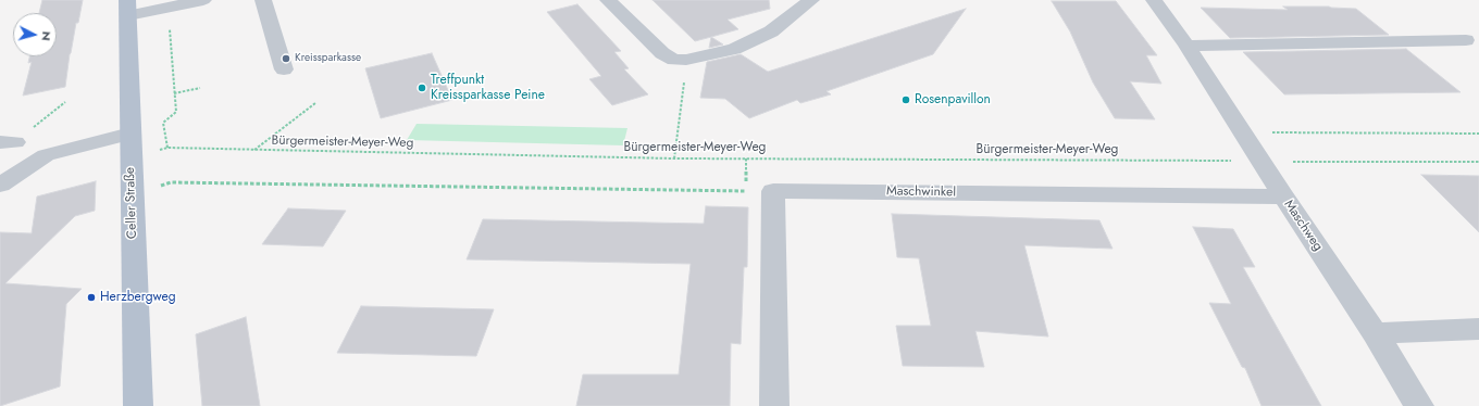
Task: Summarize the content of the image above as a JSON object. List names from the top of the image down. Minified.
{"streets":{"main road":["Celler Straße"],"street":["Maschwinkel","Maschweg"],"path":["Bürgermeister-Meyer-Weg"]},"crossings":[["Bürgermeister-Meyer-Weg","Celler Straße"],["Bürgermeister-Meyer-Weg","Maschweg"],["Maschwinkel","Maschweg"]],"places":["Kreissparkasse","Treffpunkt Kreissparkasse Peine","Rosenpavillon","Herzbergweg"],"north":"right"}
